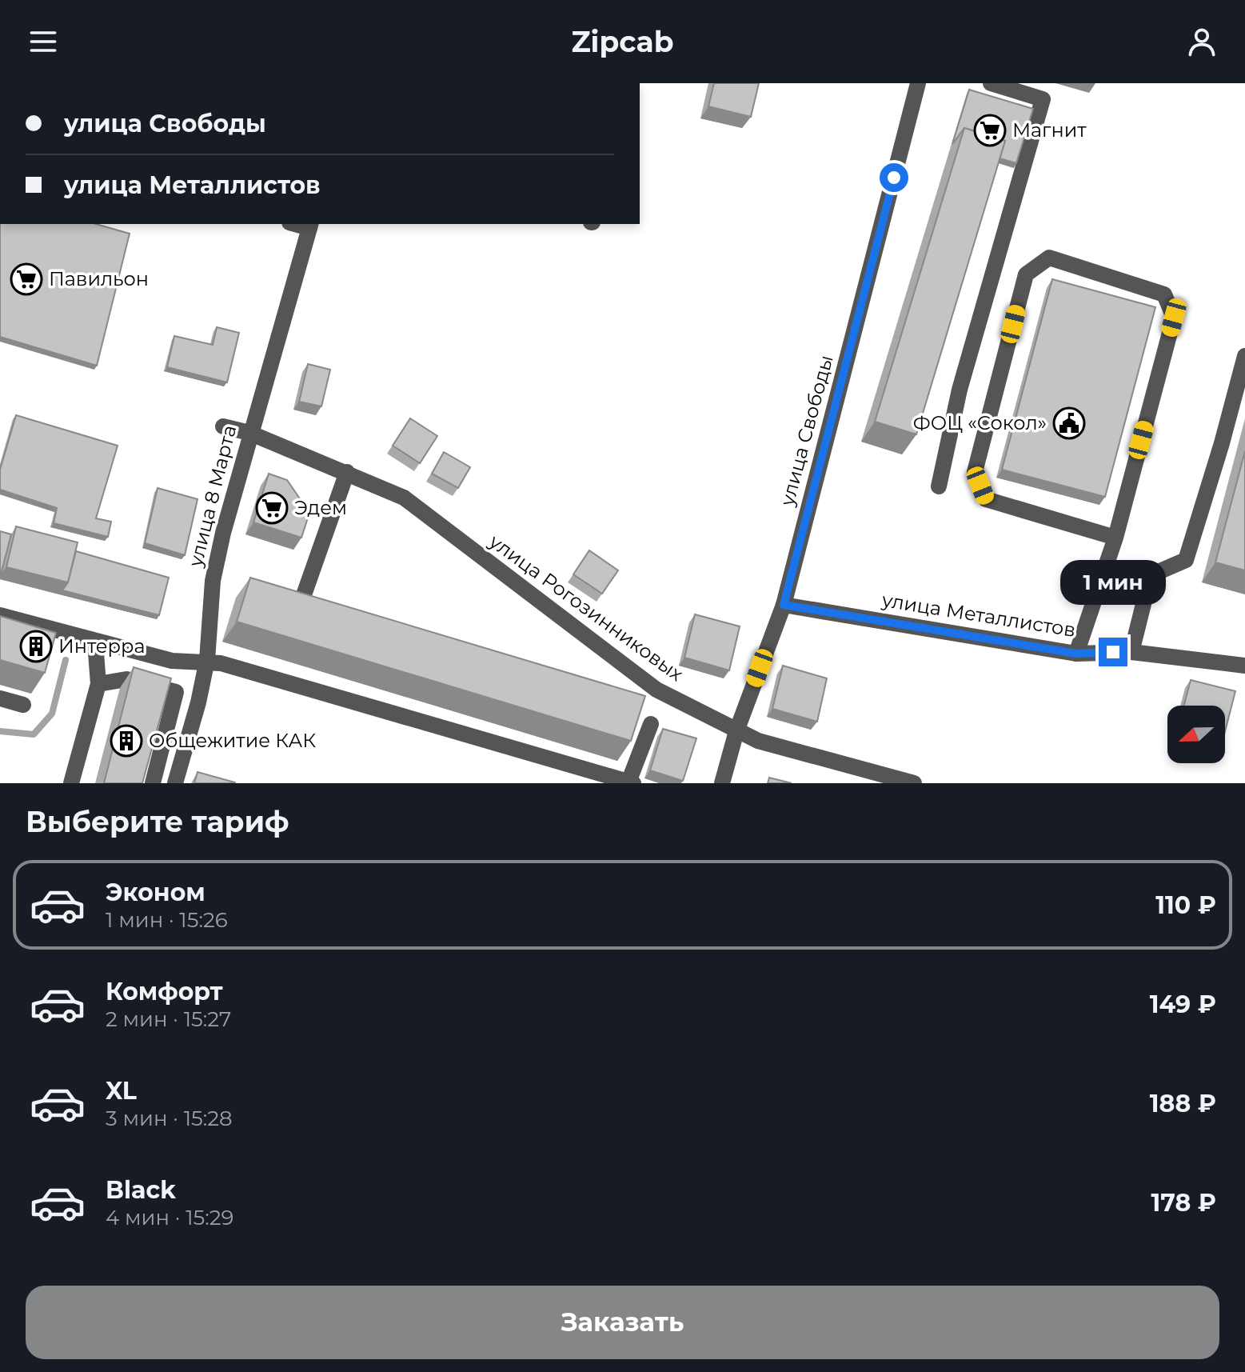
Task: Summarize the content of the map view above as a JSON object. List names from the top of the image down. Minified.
{"streets":{"street":["улица Свободы","улица 8 Марта","улица Рогозинниковых","улица Металлистов"]},"crossings":[["улица Свободы","улица Рогозинниковых"],["улица Свободы","улица Металлистов"],["улица 8 Марта","улица Рогозинниковых"]],"places":{"supermarket":["Магнит","Павильон","Эдем"],"public building":["ФОЦ «Сокол»"],"building":["Интерра","Общежитие КАК"]},"north":"left","page":{"header":"Zipcab","banner":["улица Свободы","улица Металлистов"],"bubble":"1 мин","heading":"Выберите тариф","list":[{"name":"Эконом","note":"1 мин · 15:26","value":"110 ₽"},{"name":"Комфорт","note":"2 мин · 15:27","value":"149 ₽"},{"name":"XL","note":"3 мин · 15:28","value":"188 ₽"},{"name":"Black","note":"4 мин · 15:29","value":"178 ₽"}],"buttons":"Заказать"}}
